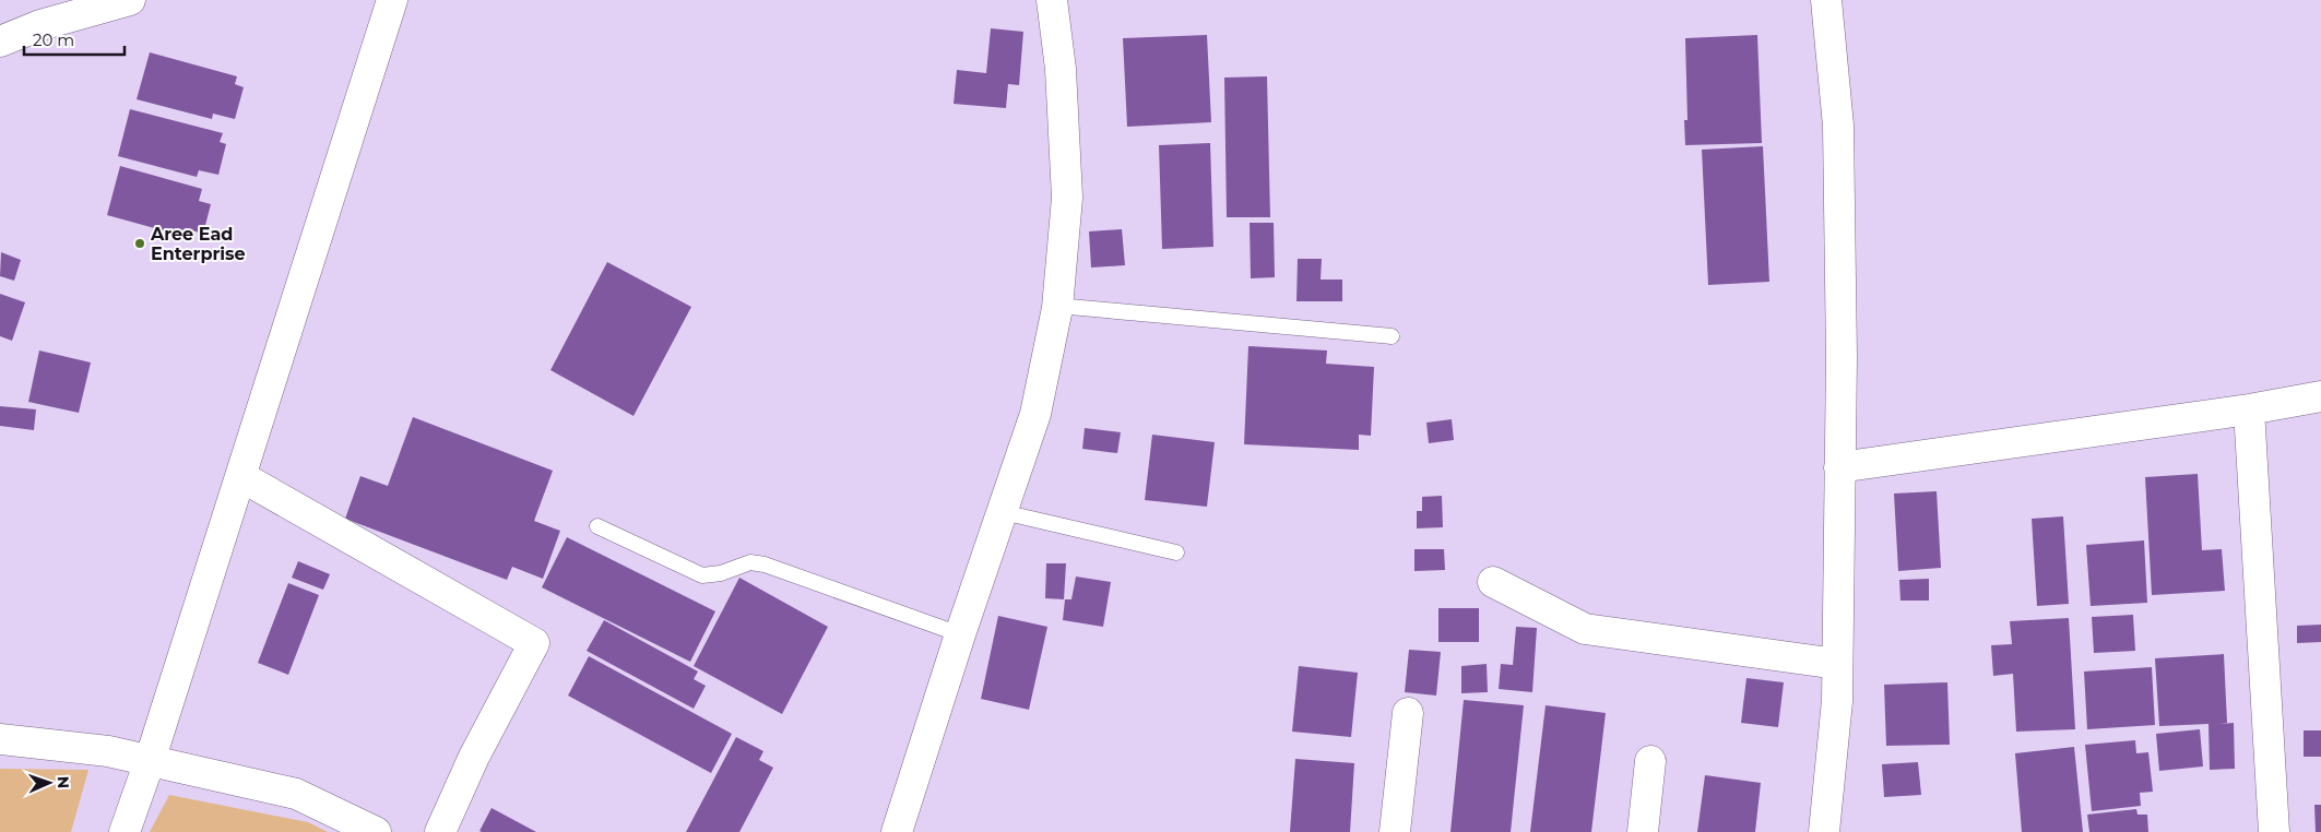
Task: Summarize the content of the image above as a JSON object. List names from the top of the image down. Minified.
{"places":["Aree Ead Enterprise"],"scale_bar":"20 m","north":"right"}
